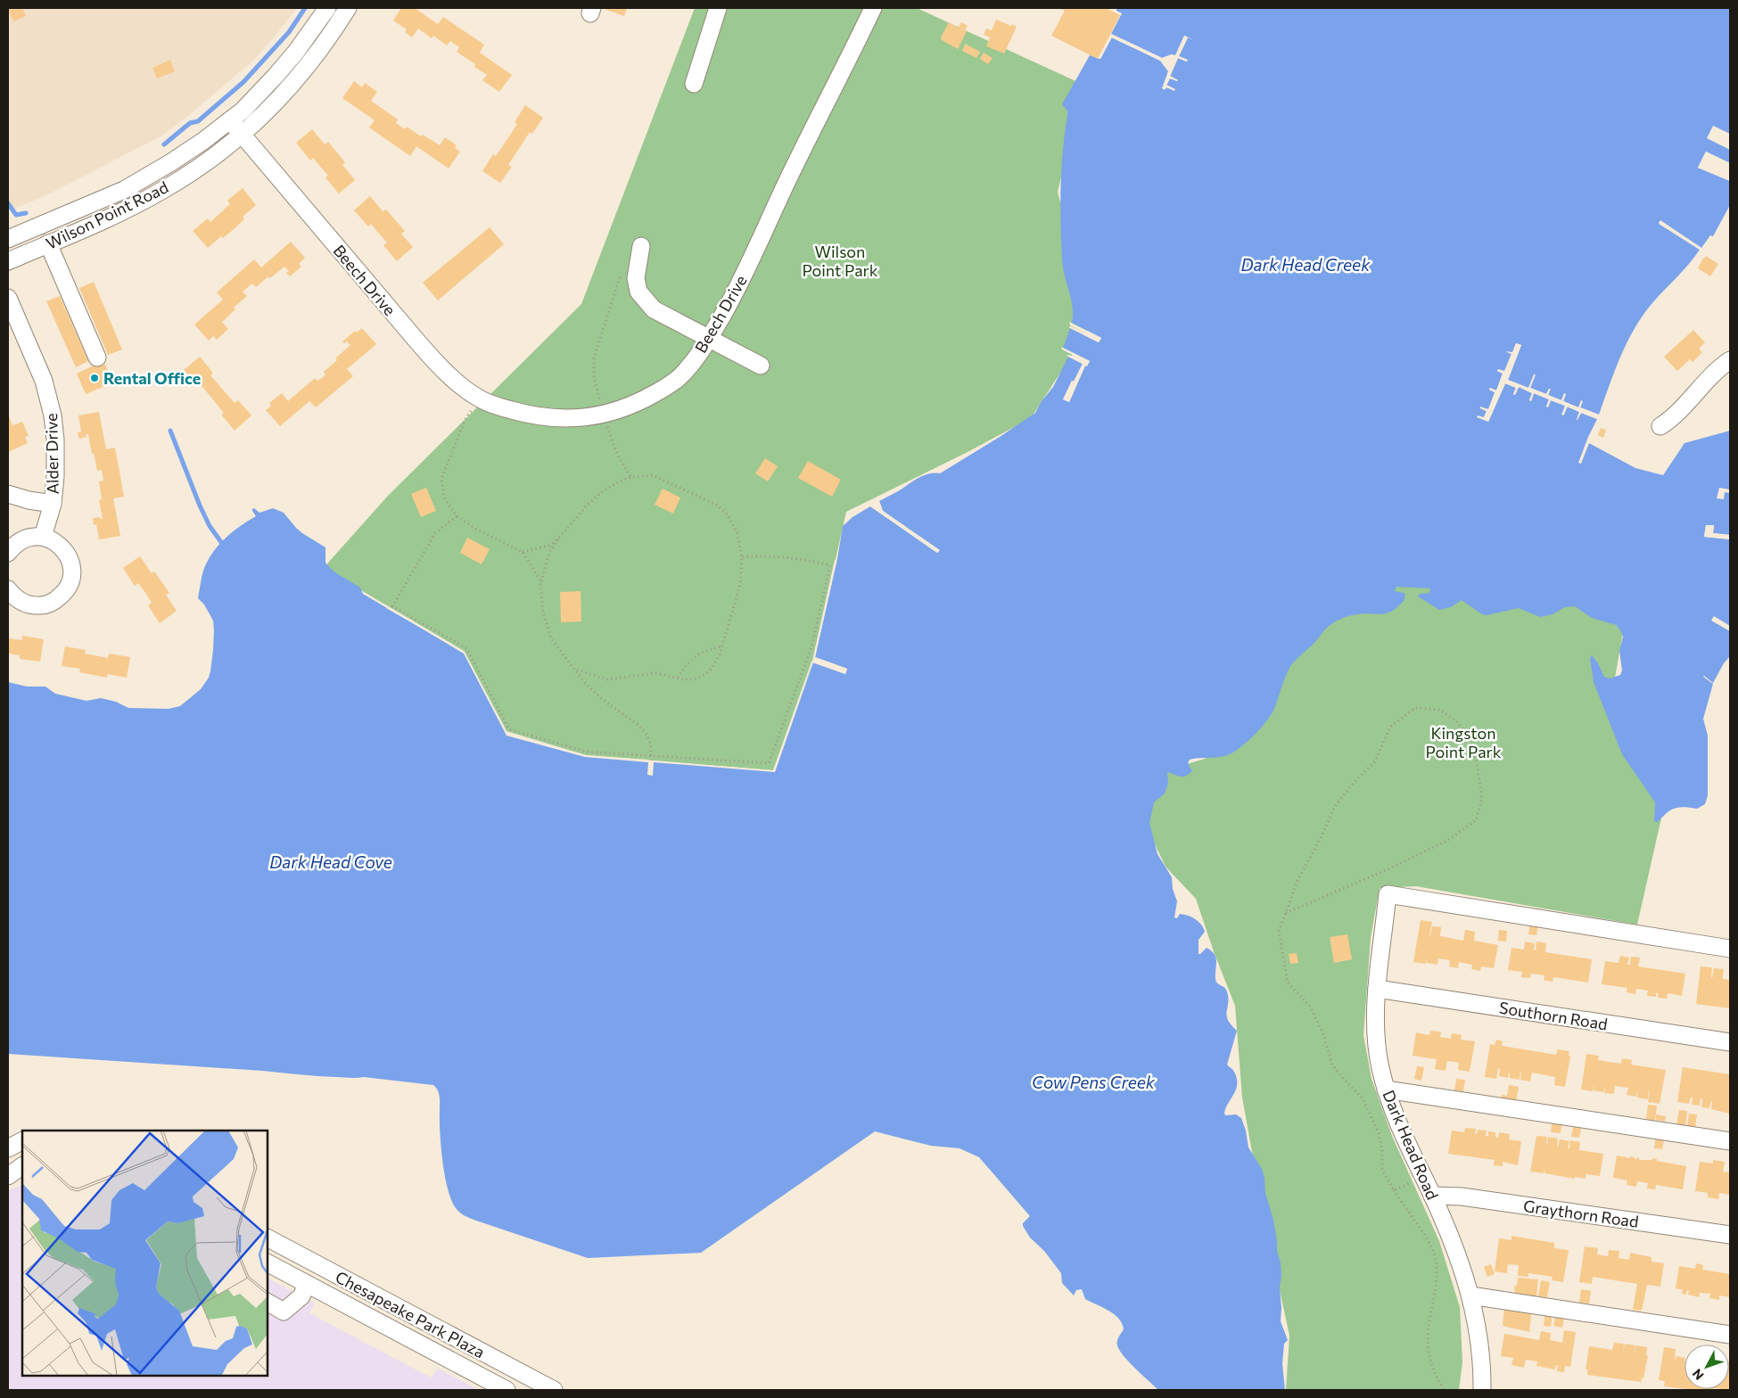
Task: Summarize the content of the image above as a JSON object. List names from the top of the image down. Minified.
{"streets":{"street":["Wilson Point Road","Beech Drive","Alder Drive","Southorn Road","Dark Head Road","Graythorn Road","Chesapeake Park Plaza"]},"crossings":[["Wilson Point Road","Beech Drive"],["Southorn Road","Dark Head Road"],["Dark Head Road","Graythorn Road"]],"water":["Dark Head Creek","Dark Head Cove","Cow Pens Creek"],"parks":["Wilson Point Park","Kingston Point Park"],"places":["Rental Office"],"north":"bottom left"}
